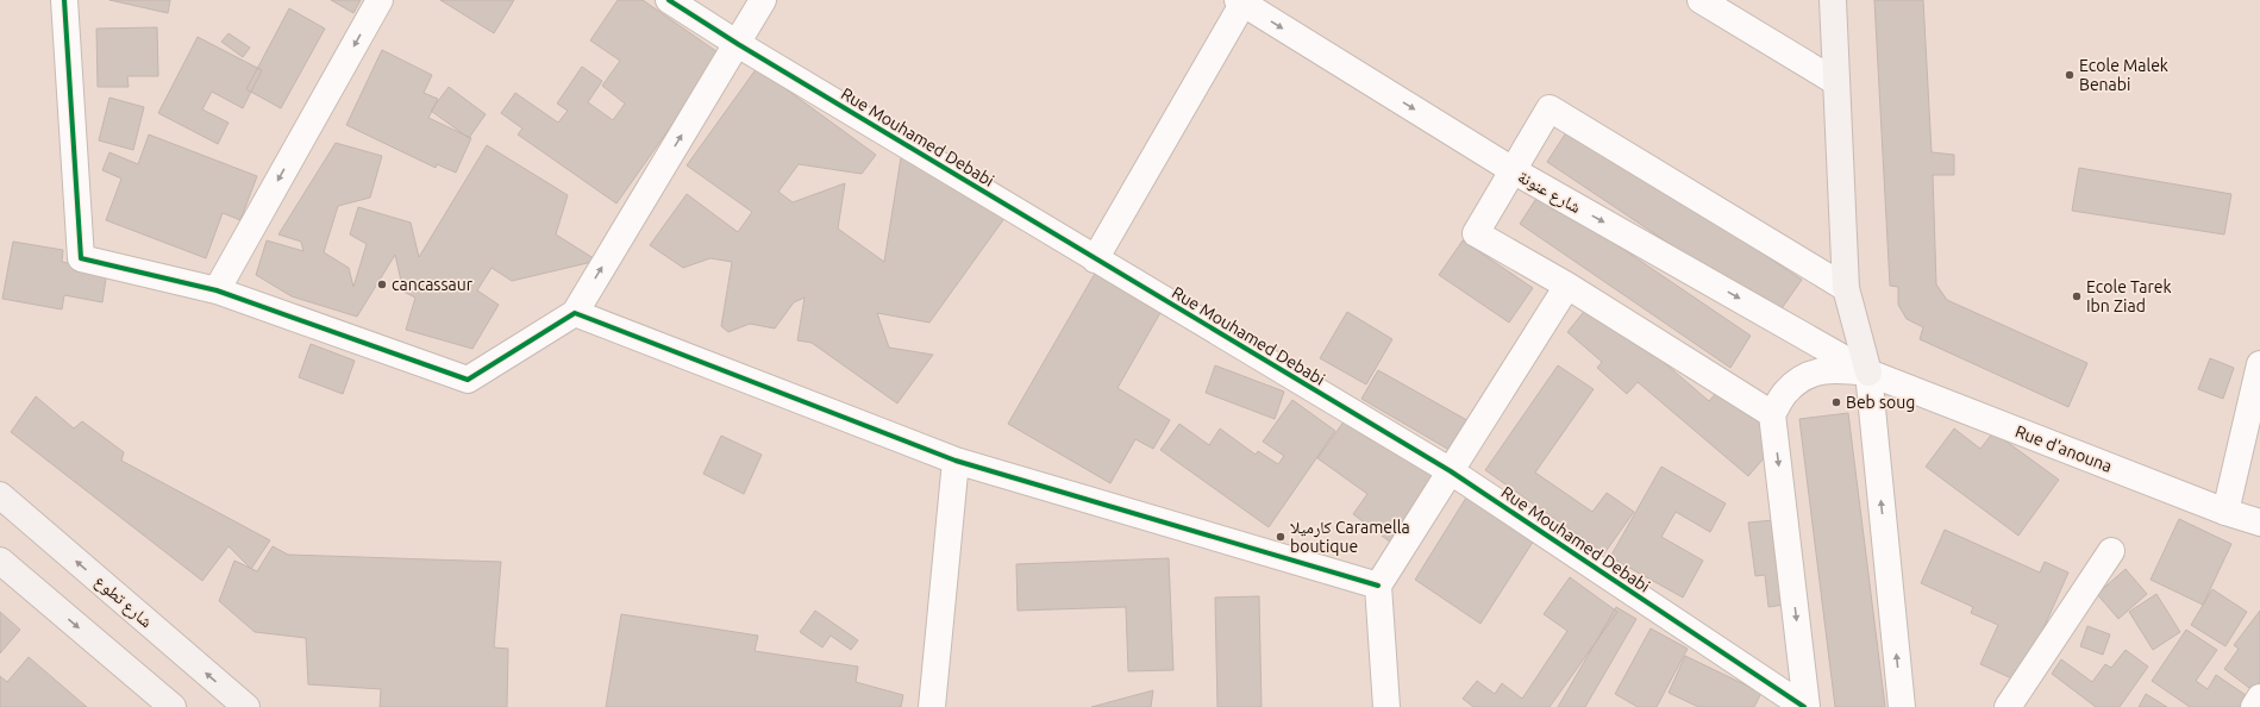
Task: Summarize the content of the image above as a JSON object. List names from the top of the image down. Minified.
{"streets":{"main road":["شارع تطوع"],"street":["Rue Mouhamed Debabi","شارع عنونة","Rue d'anouna"]},"crossings":[["شارع عنونة","Rue d'anouna"]],"places":["Ecole Malek Benabi","cancassaur","Ecole Tarek Ibn Ziad","Beb soug","كارميلا Caramella boutique"]}
